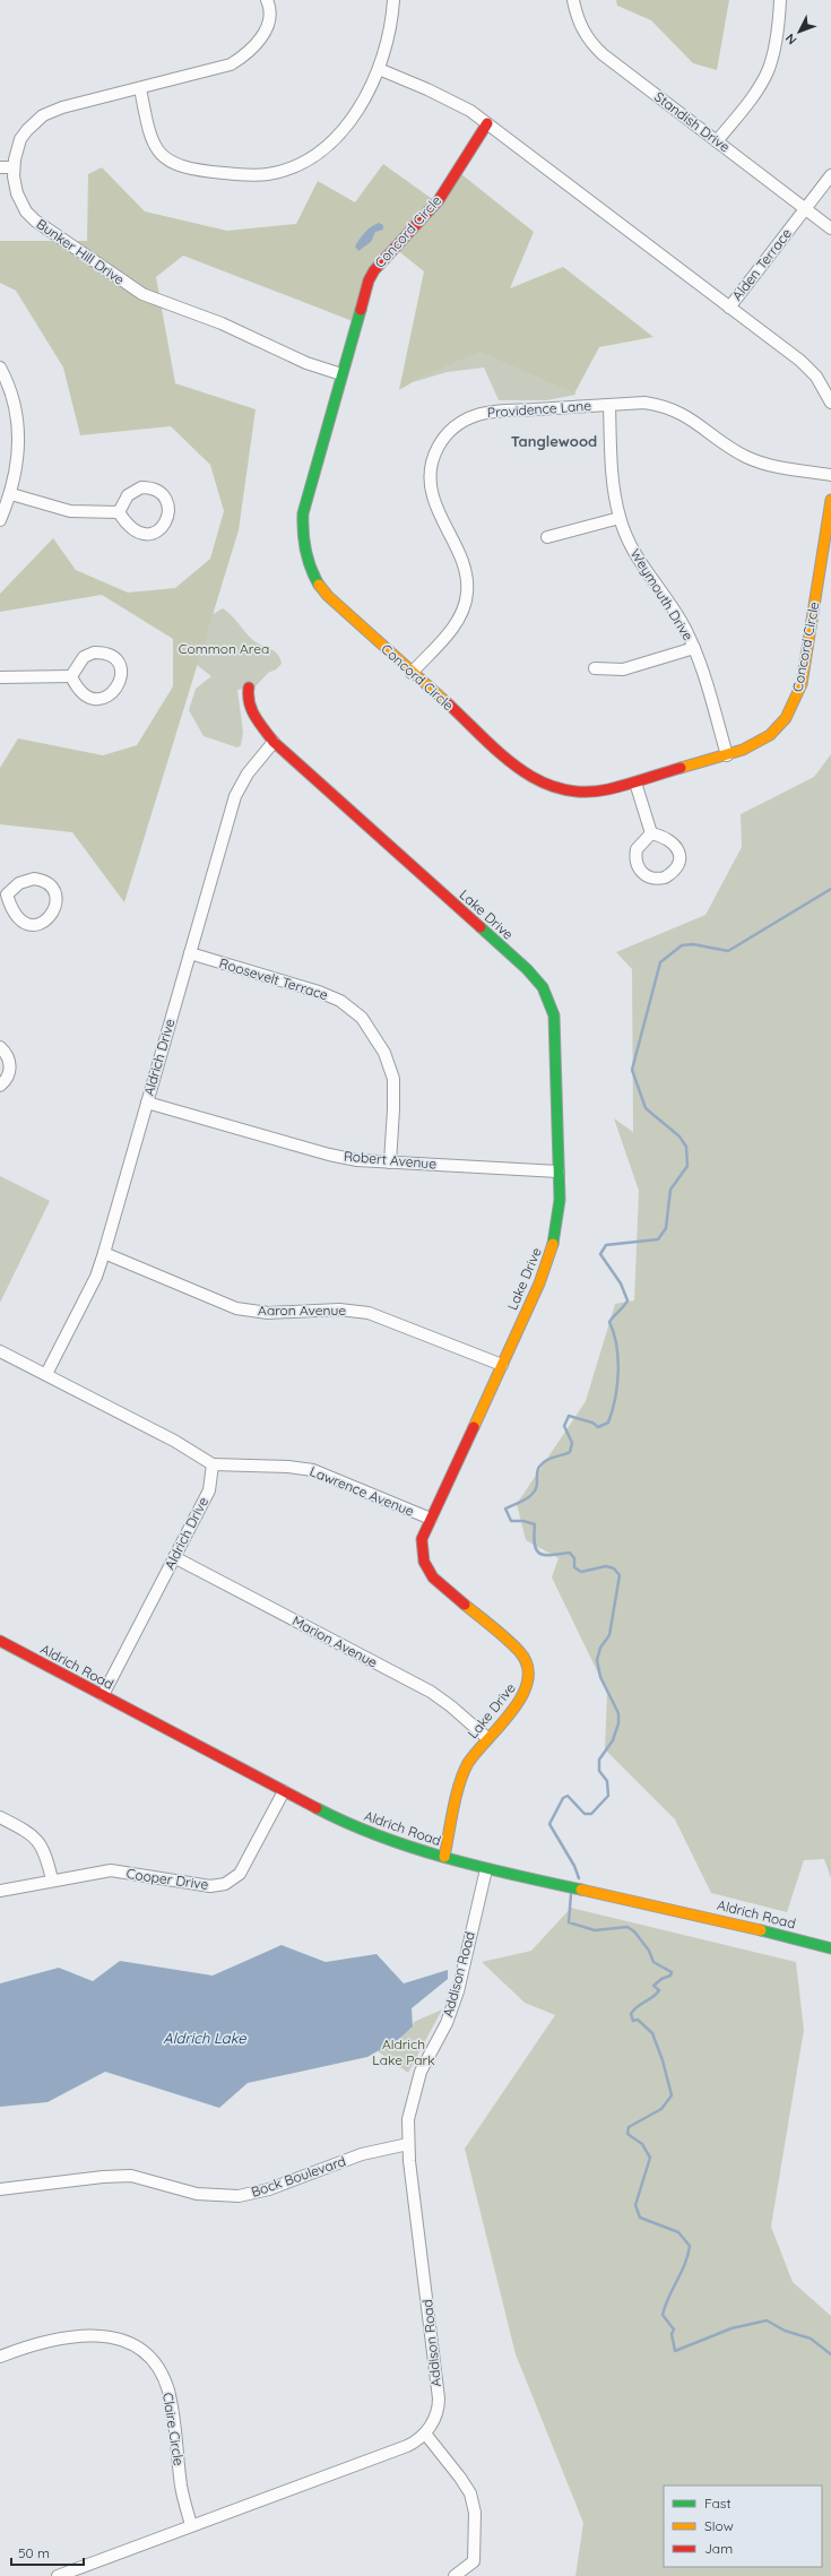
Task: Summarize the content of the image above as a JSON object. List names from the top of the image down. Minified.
{"streets":{"street":["Standish Drive","Concord Circle","Bunker Hill Drive","Alden Terrace","Providence Lane","Weymouth Drive","Lake Drive","Roosevelt Terrace","Aldrich Drive","Robert Avenue","Aaron Avenue","Lawrence Avenue","Marion Avenue","Aldrich Road","Cooper Drive","Addison Road","Bock Boulevard","Claire Circle"]},"crossings":[["Standish Drive","Alden Terrace"],["Concord Circle","Bunker Hill Drive"],["Concord Circle","Providence Lane"],["Concord Circle","Weymouth Drive"],["Providence Lane","Weymouth Drive"],["Lake Drive","Aldrich Drive"],["Lake Drive","Robert Avenue"],["Lake Drive","Aaron Avenue"],["Lake Drive","Lawrence Avenue"],["Lake Drive","Marion Avenue"],["Lake Drive","Aldrich Road"],["Roosevelt Terrace","Aldrich Drive"],["Roosevelt Terrace","Robert Avenue"],["Aldrich Drive","Robert Avenue"],["Aldrich Drive","Aaron Avenue"],["Aldrich Drive","Lawrence Avenue"],["Aldrich Drive","Marion Avenue"],["Aldrich Drive","Aldrich Road"],["Aldrich Road","Cooper Drive"],["Aldrich Road","Addison Road"],["Addison Road","Bock Boulevard"],["Addison Road","Claire Circle"]],"districts":["Tanglewood"],"water":["Aldrich Lake"],"parks":["Common Area","Aldrich Lake Park"],"legend":["Fast","Slow","Jam"],"scale_bar":"50 m","north":"bottom left"}
